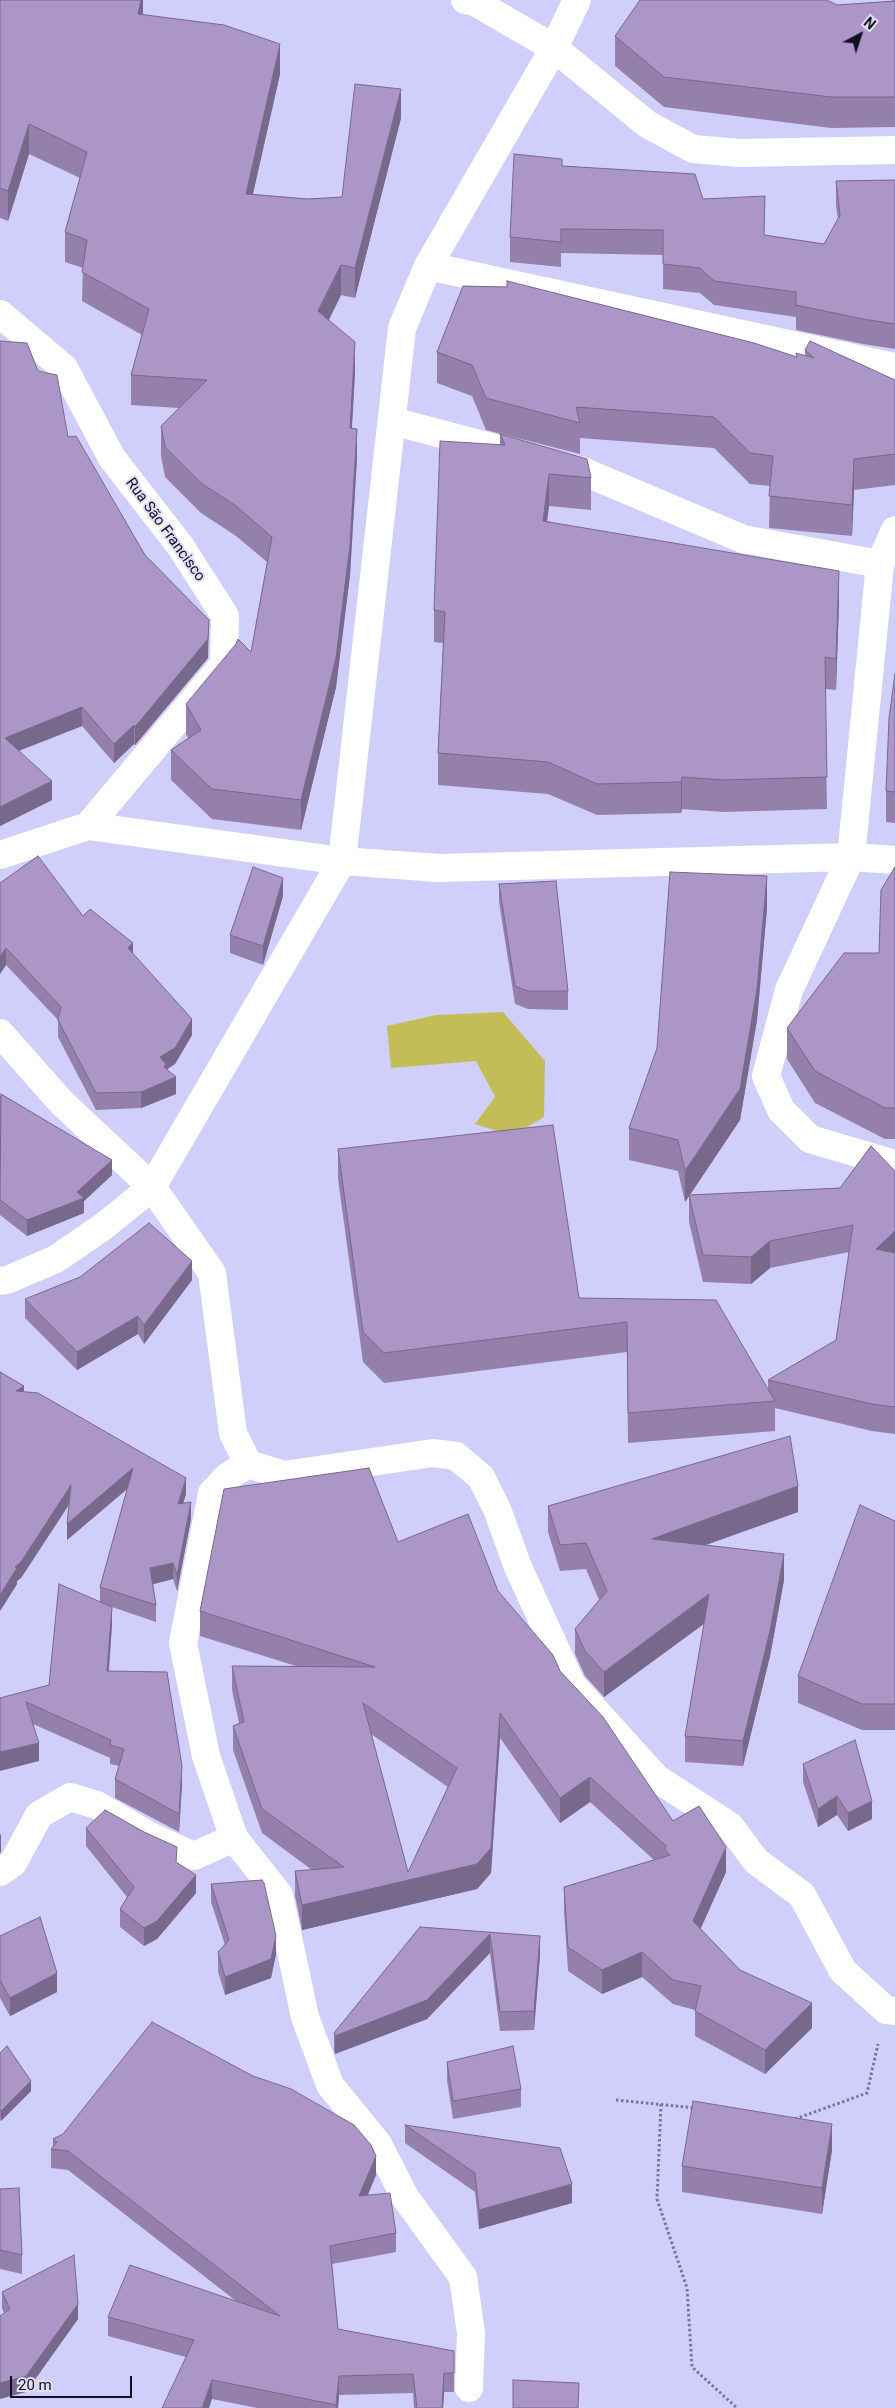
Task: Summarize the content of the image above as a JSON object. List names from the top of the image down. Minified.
{"streets":{"street":["Rua São Francisco"]},"scale_bar":"20 m","north":"top right"}
